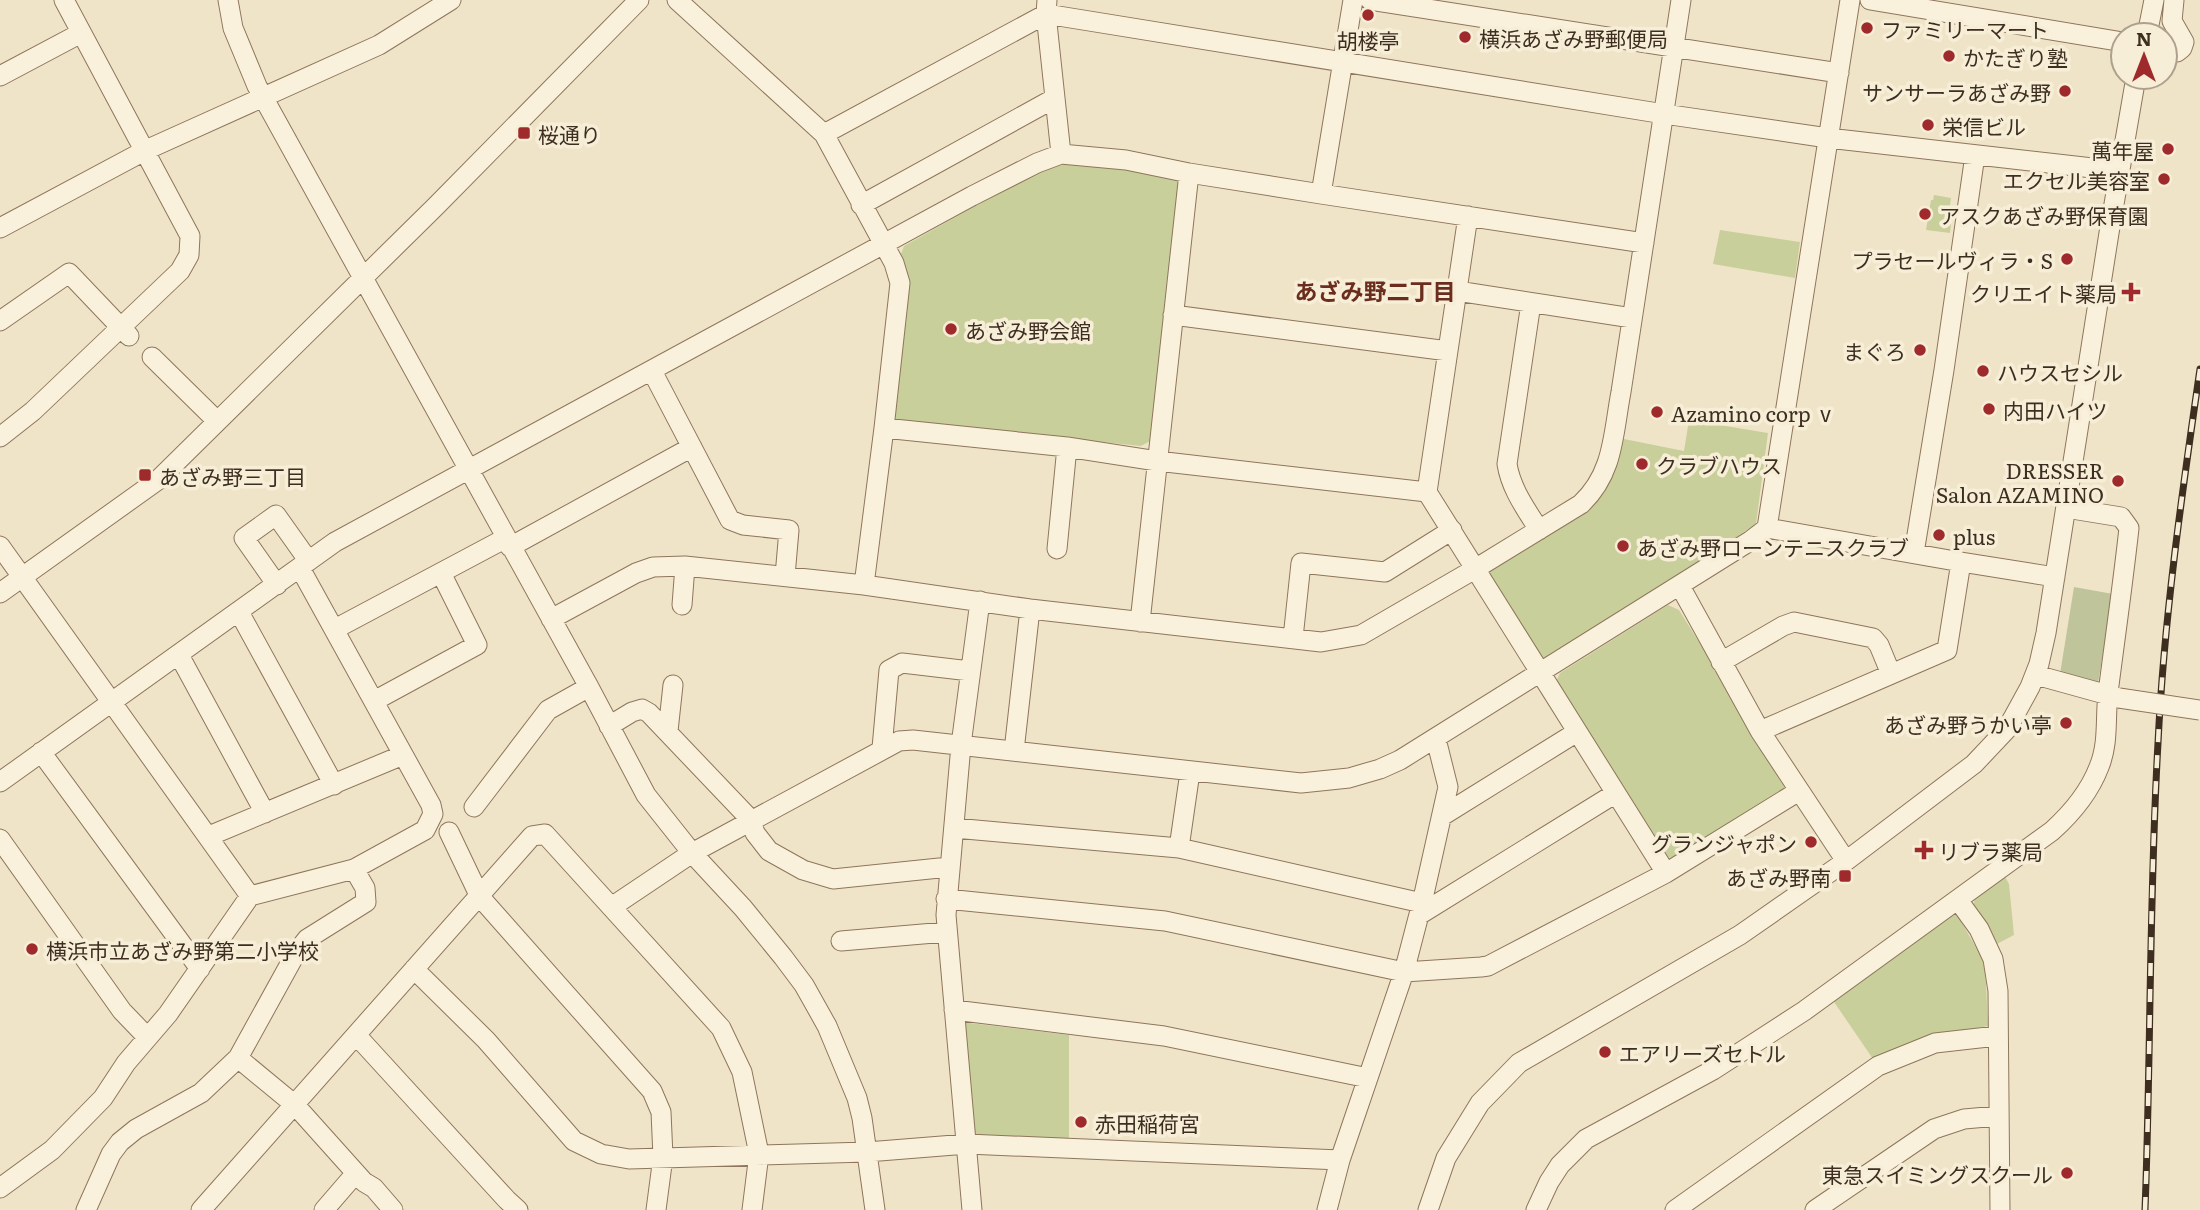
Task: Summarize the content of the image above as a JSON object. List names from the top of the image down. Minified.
{"districts":["あざみ野二丁目"],"places":{"other":["胡楼亭","ファミリーマート","横浜あざみ野郵便局","かたぎり塾","サンサーラあざみ野","栄信ビル","萬年屋","エクセル美容室","アスクあざみ野保育園","プラセールヴィラ・S","あざみ野会館","まぐろ","ハウスセシル","内田ハイツ","Azamino corp ⅴ","クラブハウス","DRESSER Salon AZAMINO","plus","あざみ野ローンテニスクラブ","あざみ野うかい亭","グランジャポン","横浜市立あざみ野第二小学校","エアリーズセトル","赤田稲荷宮","東急スイミングスクール"],"transit":["桜通り","あざみ野三丁目","あざみ野南"],"health":["クリエイト薬局","リブラ薬局"]},"north":"top"}
